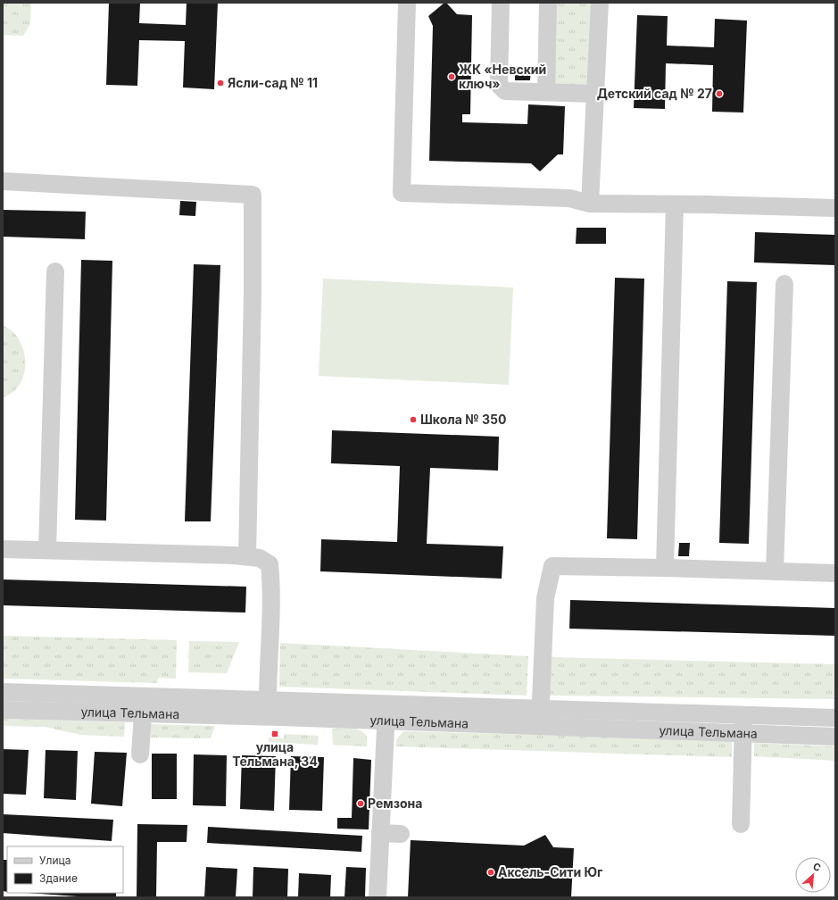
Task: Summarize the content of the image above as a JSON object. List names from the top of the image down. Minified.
{"streets":{"street":["улица Тельмана"]},"places":{"other":["ЖК «Невский ключ»","Ясли-сад № 11","Детский сад № 27","Школа № 350","Ремзона","Аксель-Сити Юг"],"transit":["улица Тельмана, 34"]},"legend":["Улица","Здание"],"north":"top right"}
